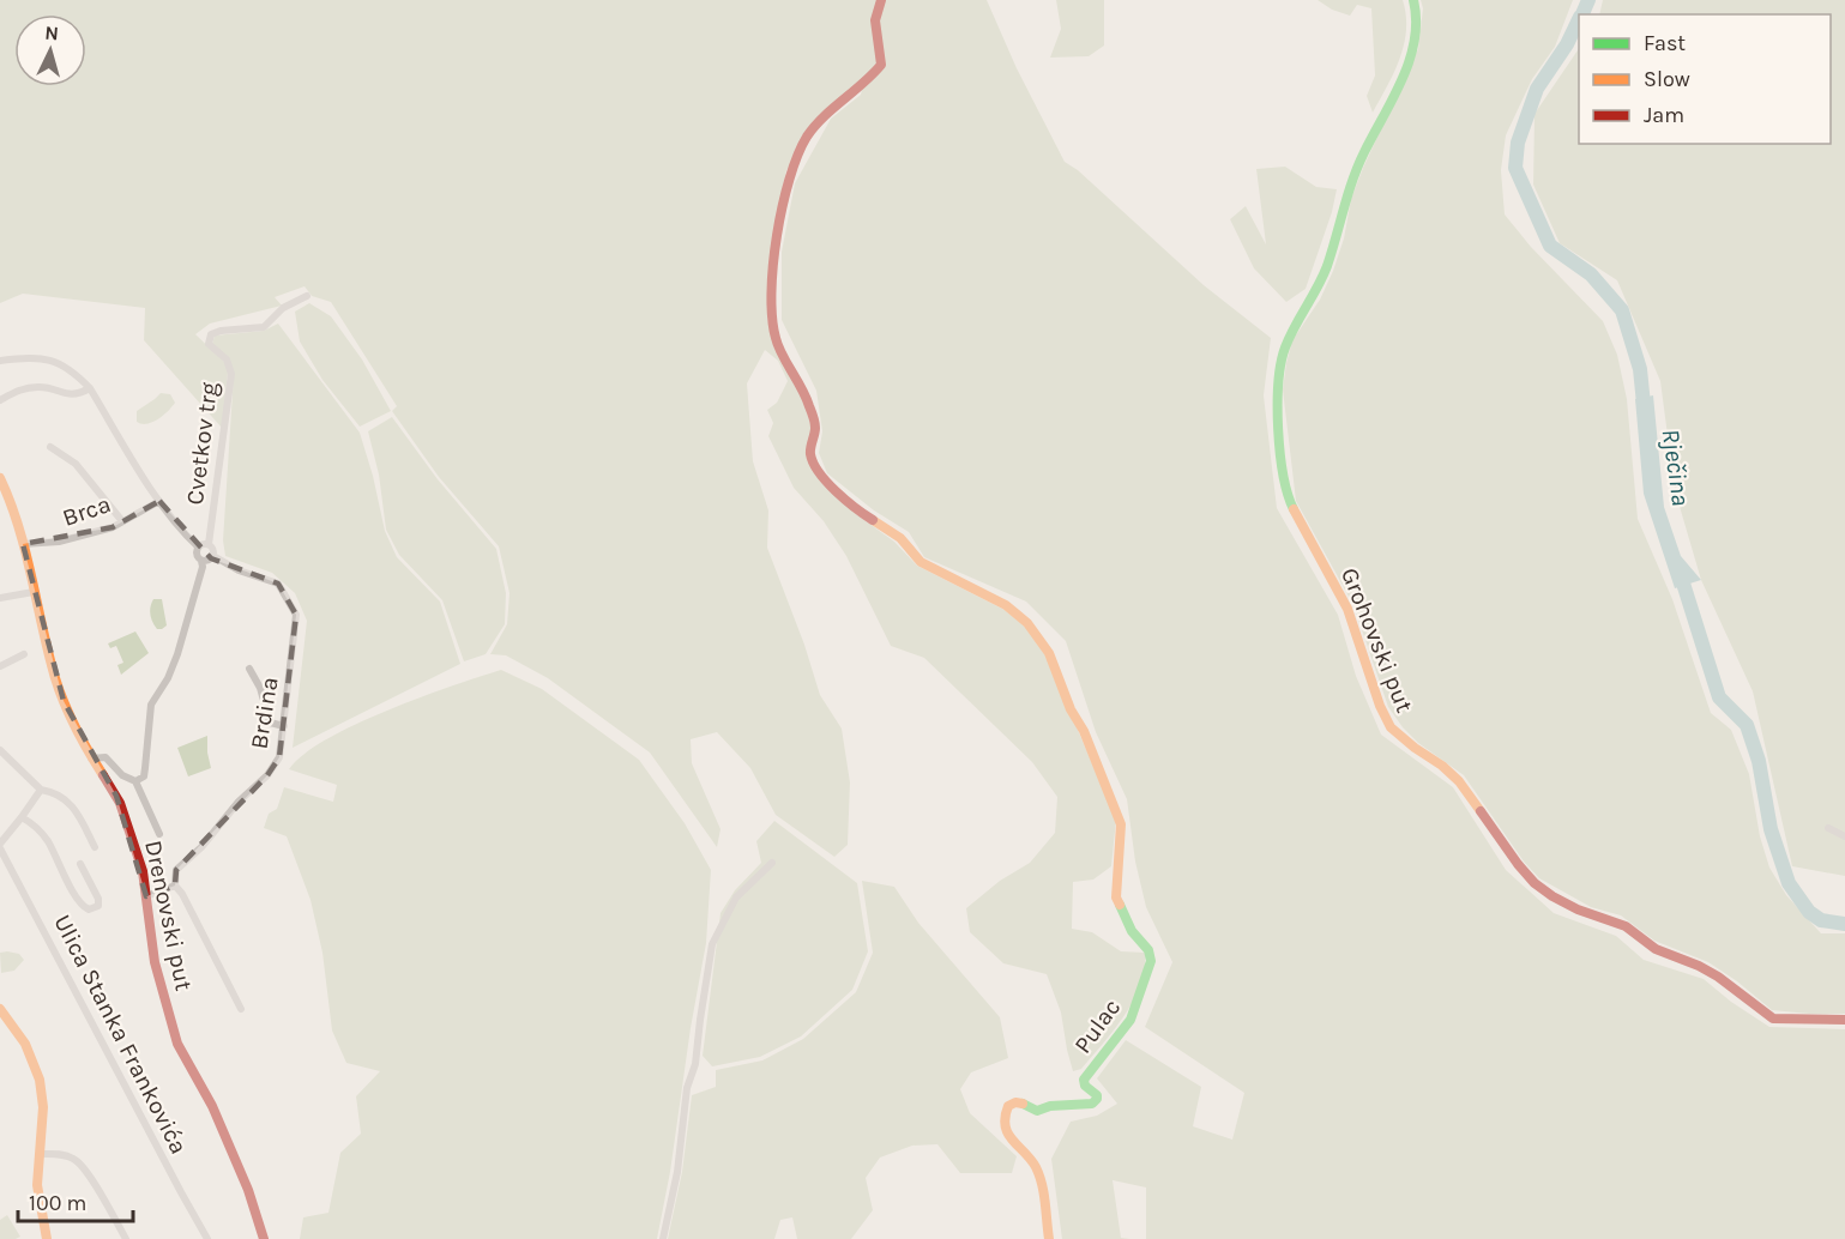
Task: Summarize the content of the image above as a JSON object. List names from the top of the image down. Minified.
{"streets":{"main road":["Grohovski put","Drenovski put","Pulac"],"street":["Cvetkov trg","Brca","Brdina","Ulica Stanka Frankovića"]},"crossings":[["Cvetkov trg","Brdina"],["Brca","Drenovski put"]],"water":["Rječina"],"legend":["Fast","Slow","Jam"],"scale_bar":"100 m","north":"top"}
